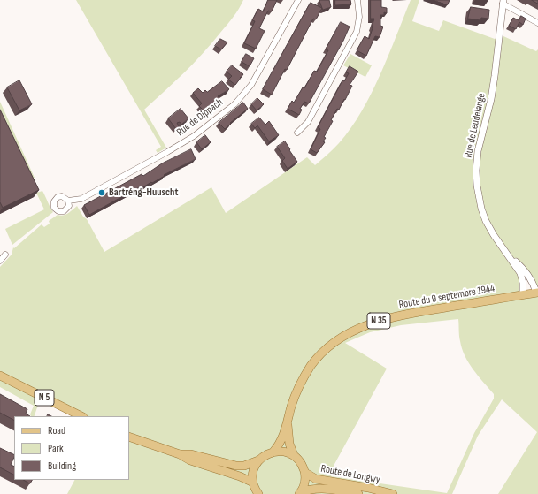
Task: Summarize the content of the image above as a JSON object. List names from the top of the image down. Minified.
{"streets":{"main road":["Route du 9 septembre 1944","N 35","N 5","Route de Longwy"],"street":["Rue de Dippach","Rue de Leudelange"]},"crossings":[["Rue de Leudelange","Route du 9 septembre 1944"],["Route du 9 septembre 1944","N 35"]],"places":["Bartréng-Huuscht"],"legend":["Road","Park","Building"]}
